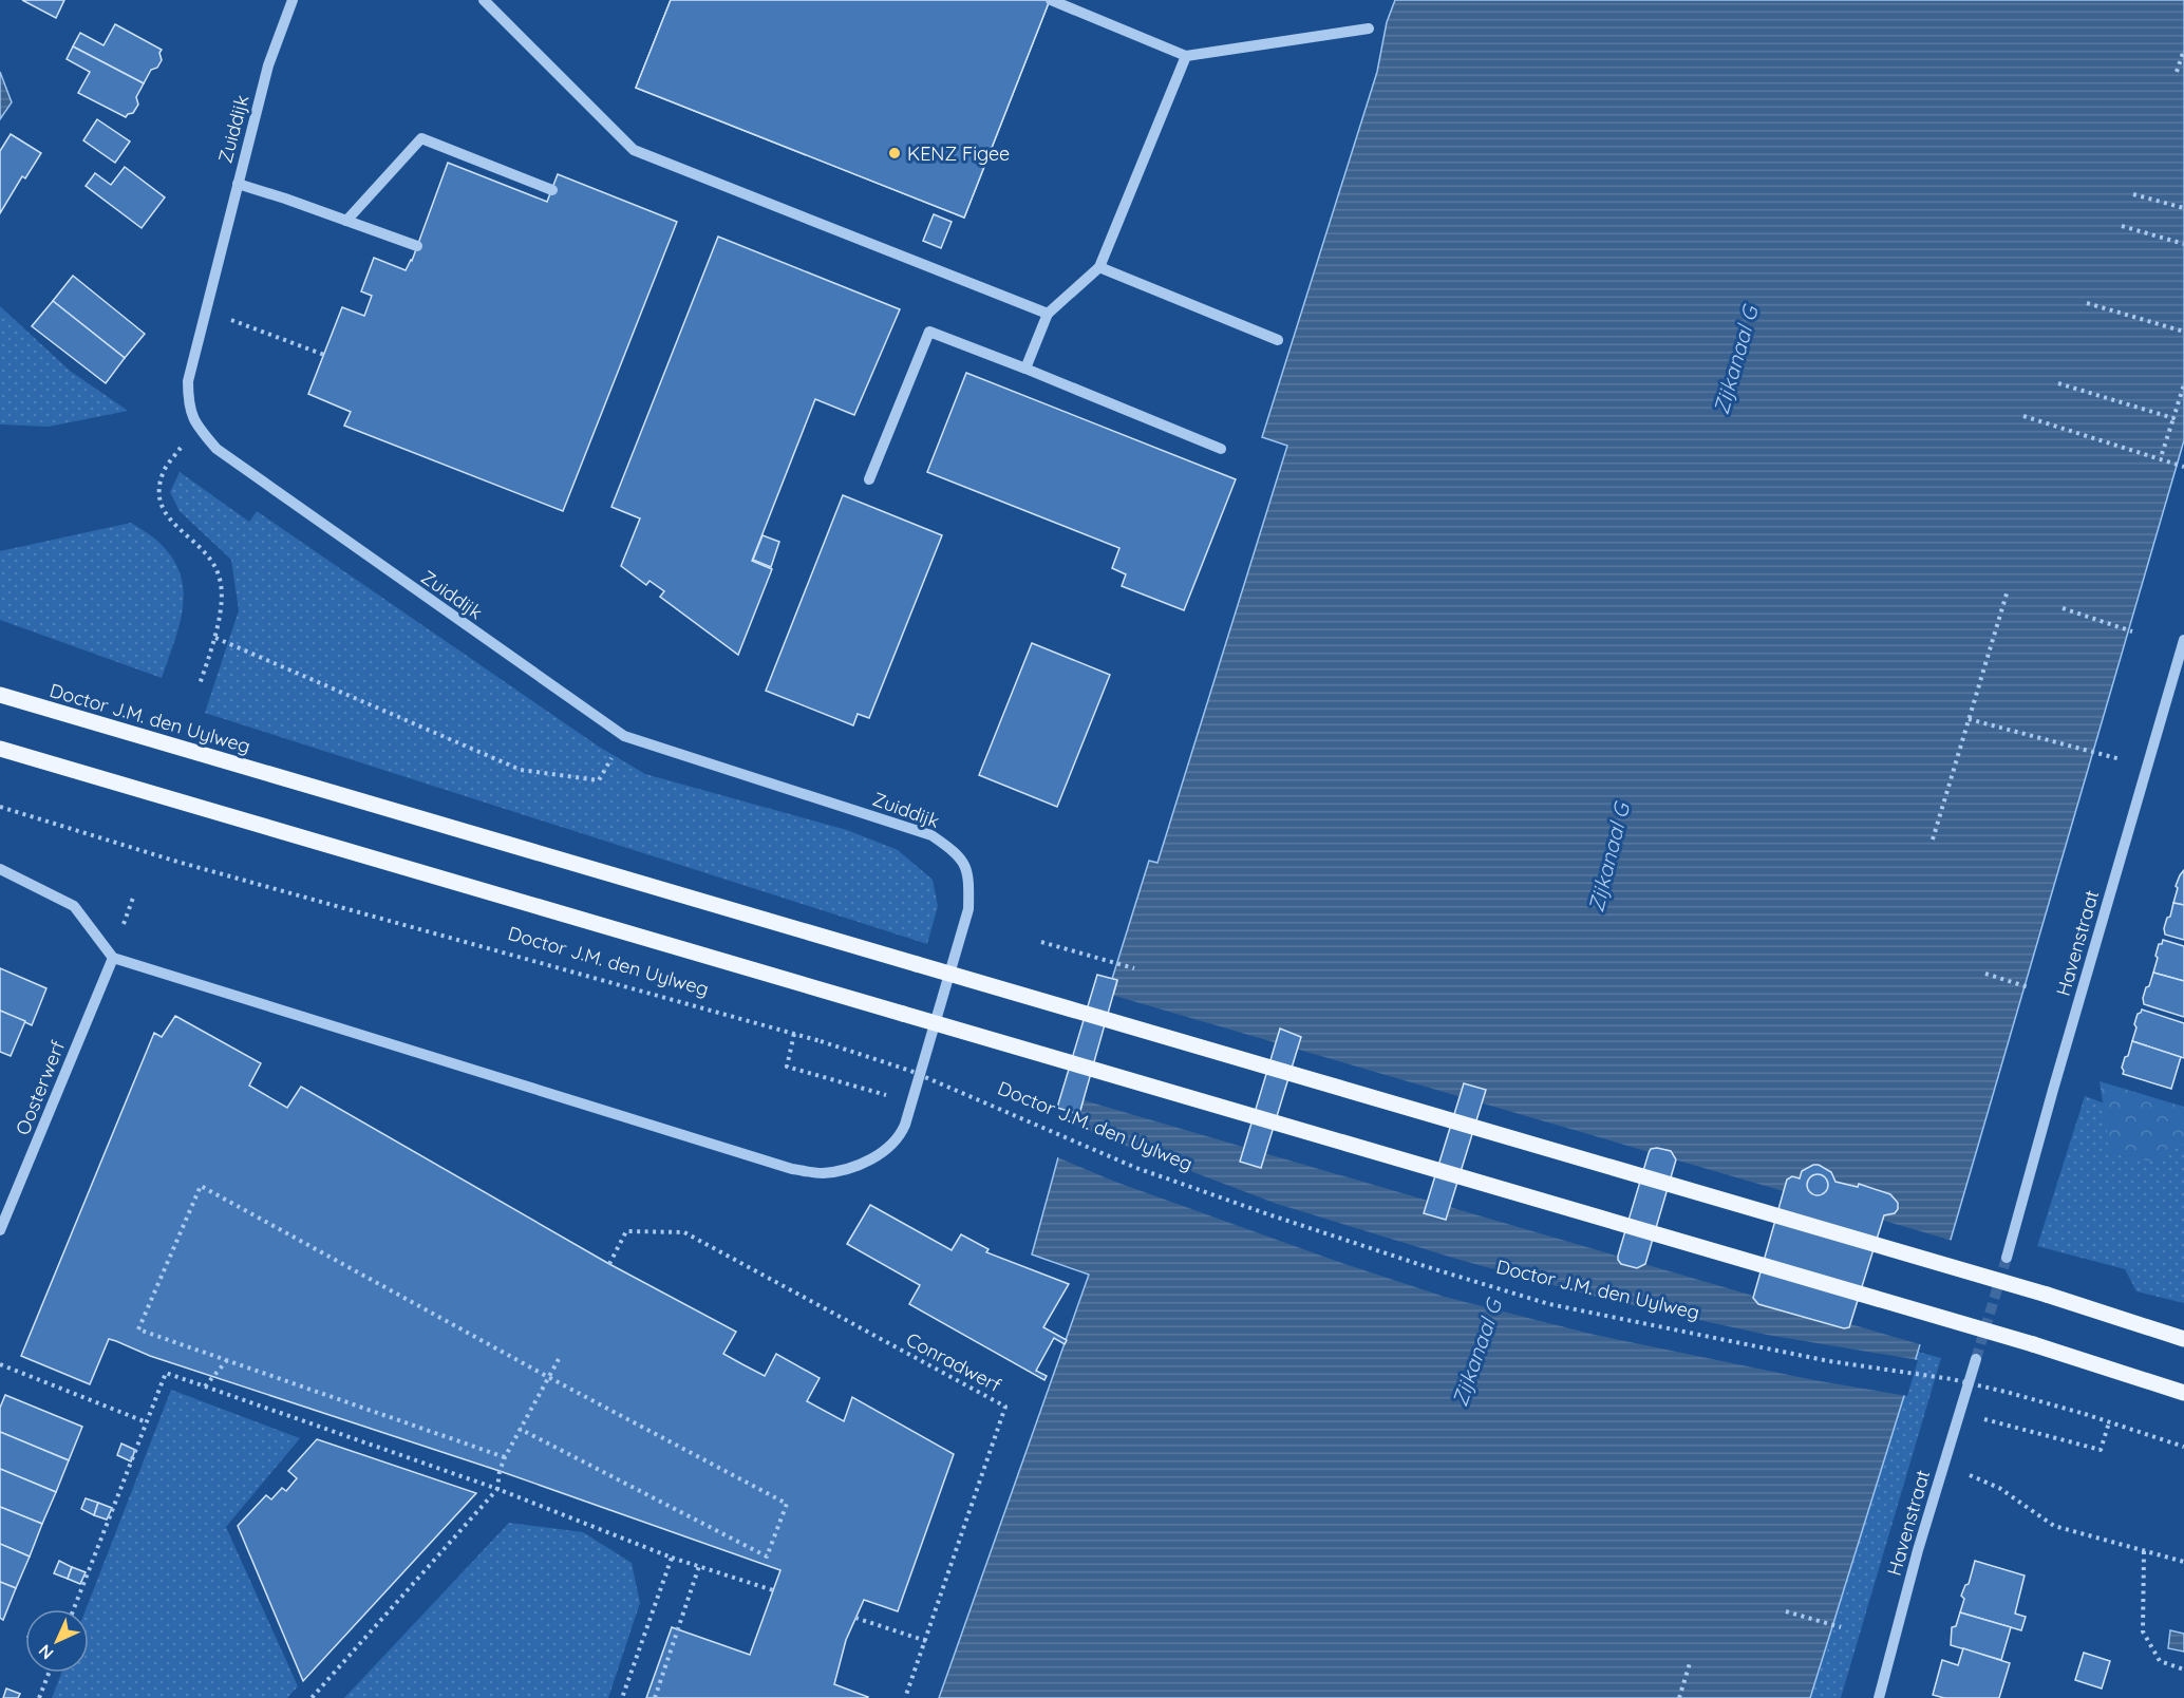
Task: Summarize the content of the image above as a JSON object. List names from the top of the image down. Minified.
{"streets":{"main road":["Doctor J.M. den Uylweg"],"street":["Zuiddijk","Havenstraat","Oosterwerf"],"path":["Conradwerf"]},"crossings":[["Zuiddijk","Oosterwerf"]],"water":["Zijkanaal G"],"places":["KENZ Figee"],"north":"bottom left"}
